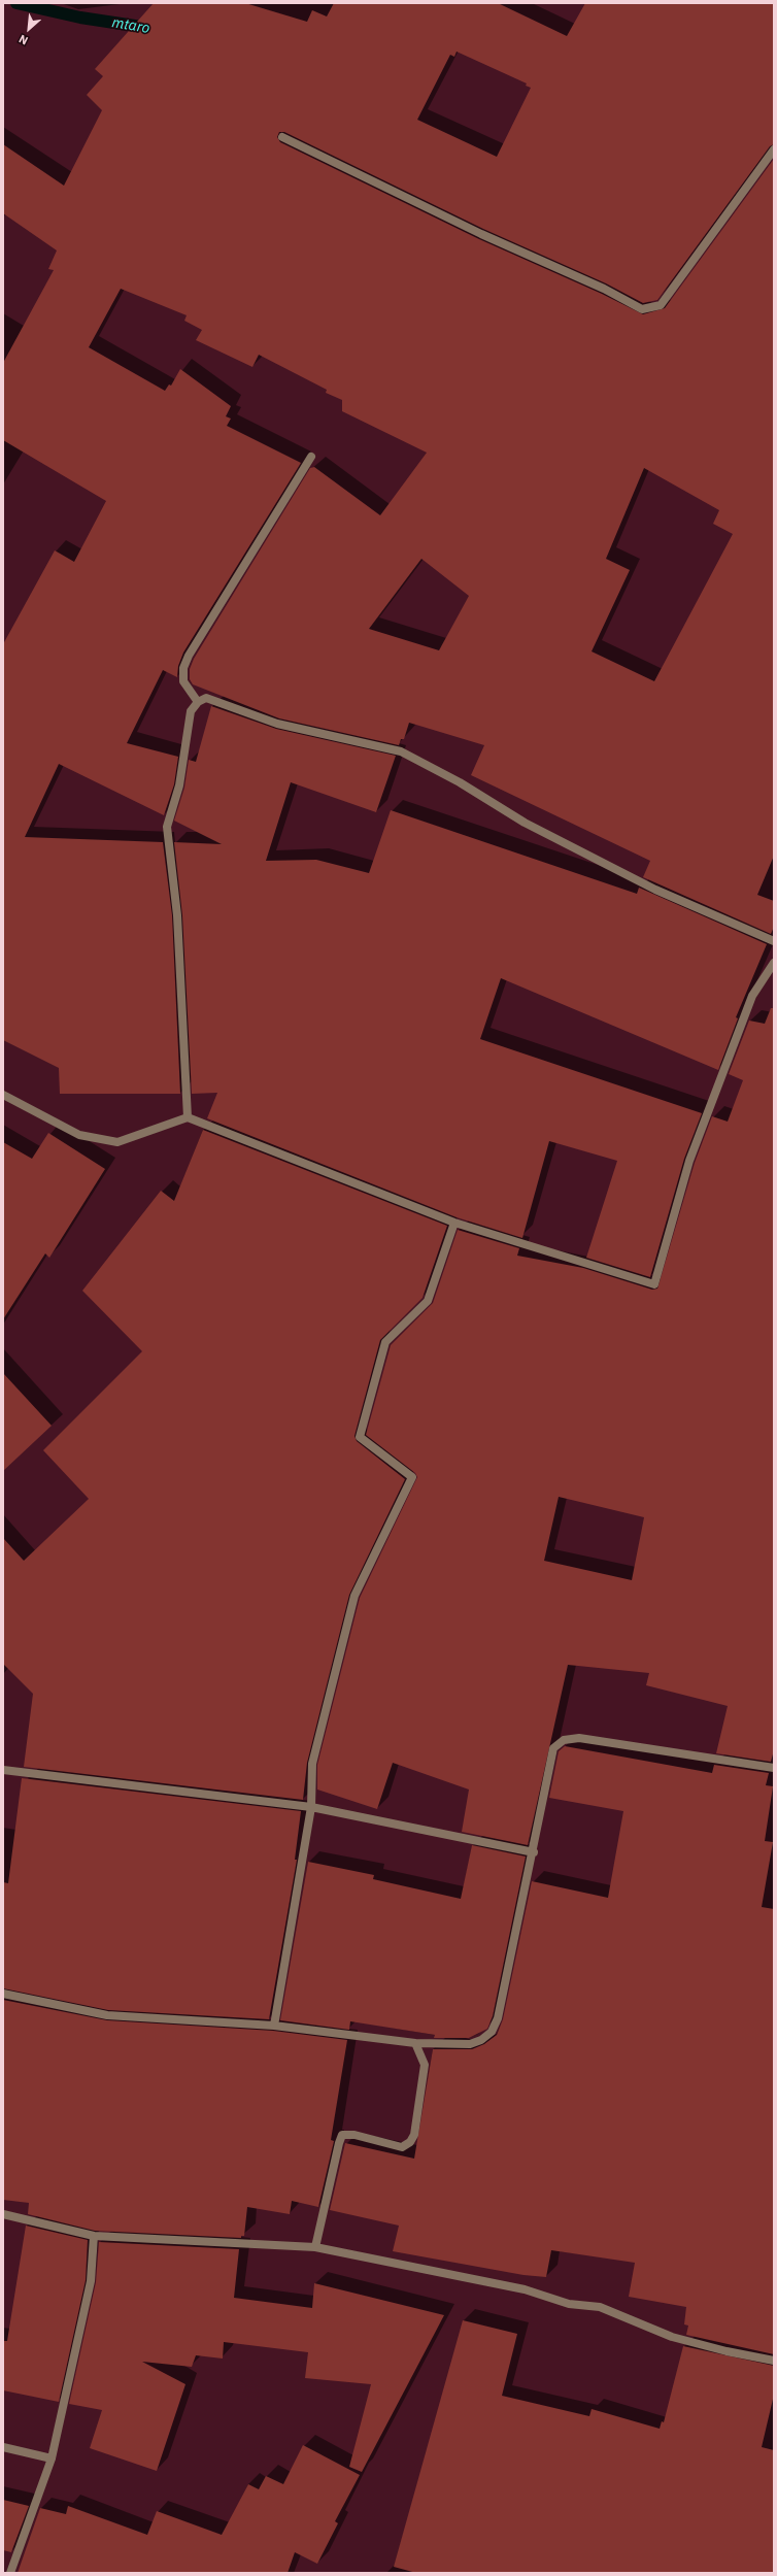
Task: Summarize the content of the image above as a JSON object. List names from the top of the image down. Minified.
{"water":["mtaro"],"north":"bottom left"}
